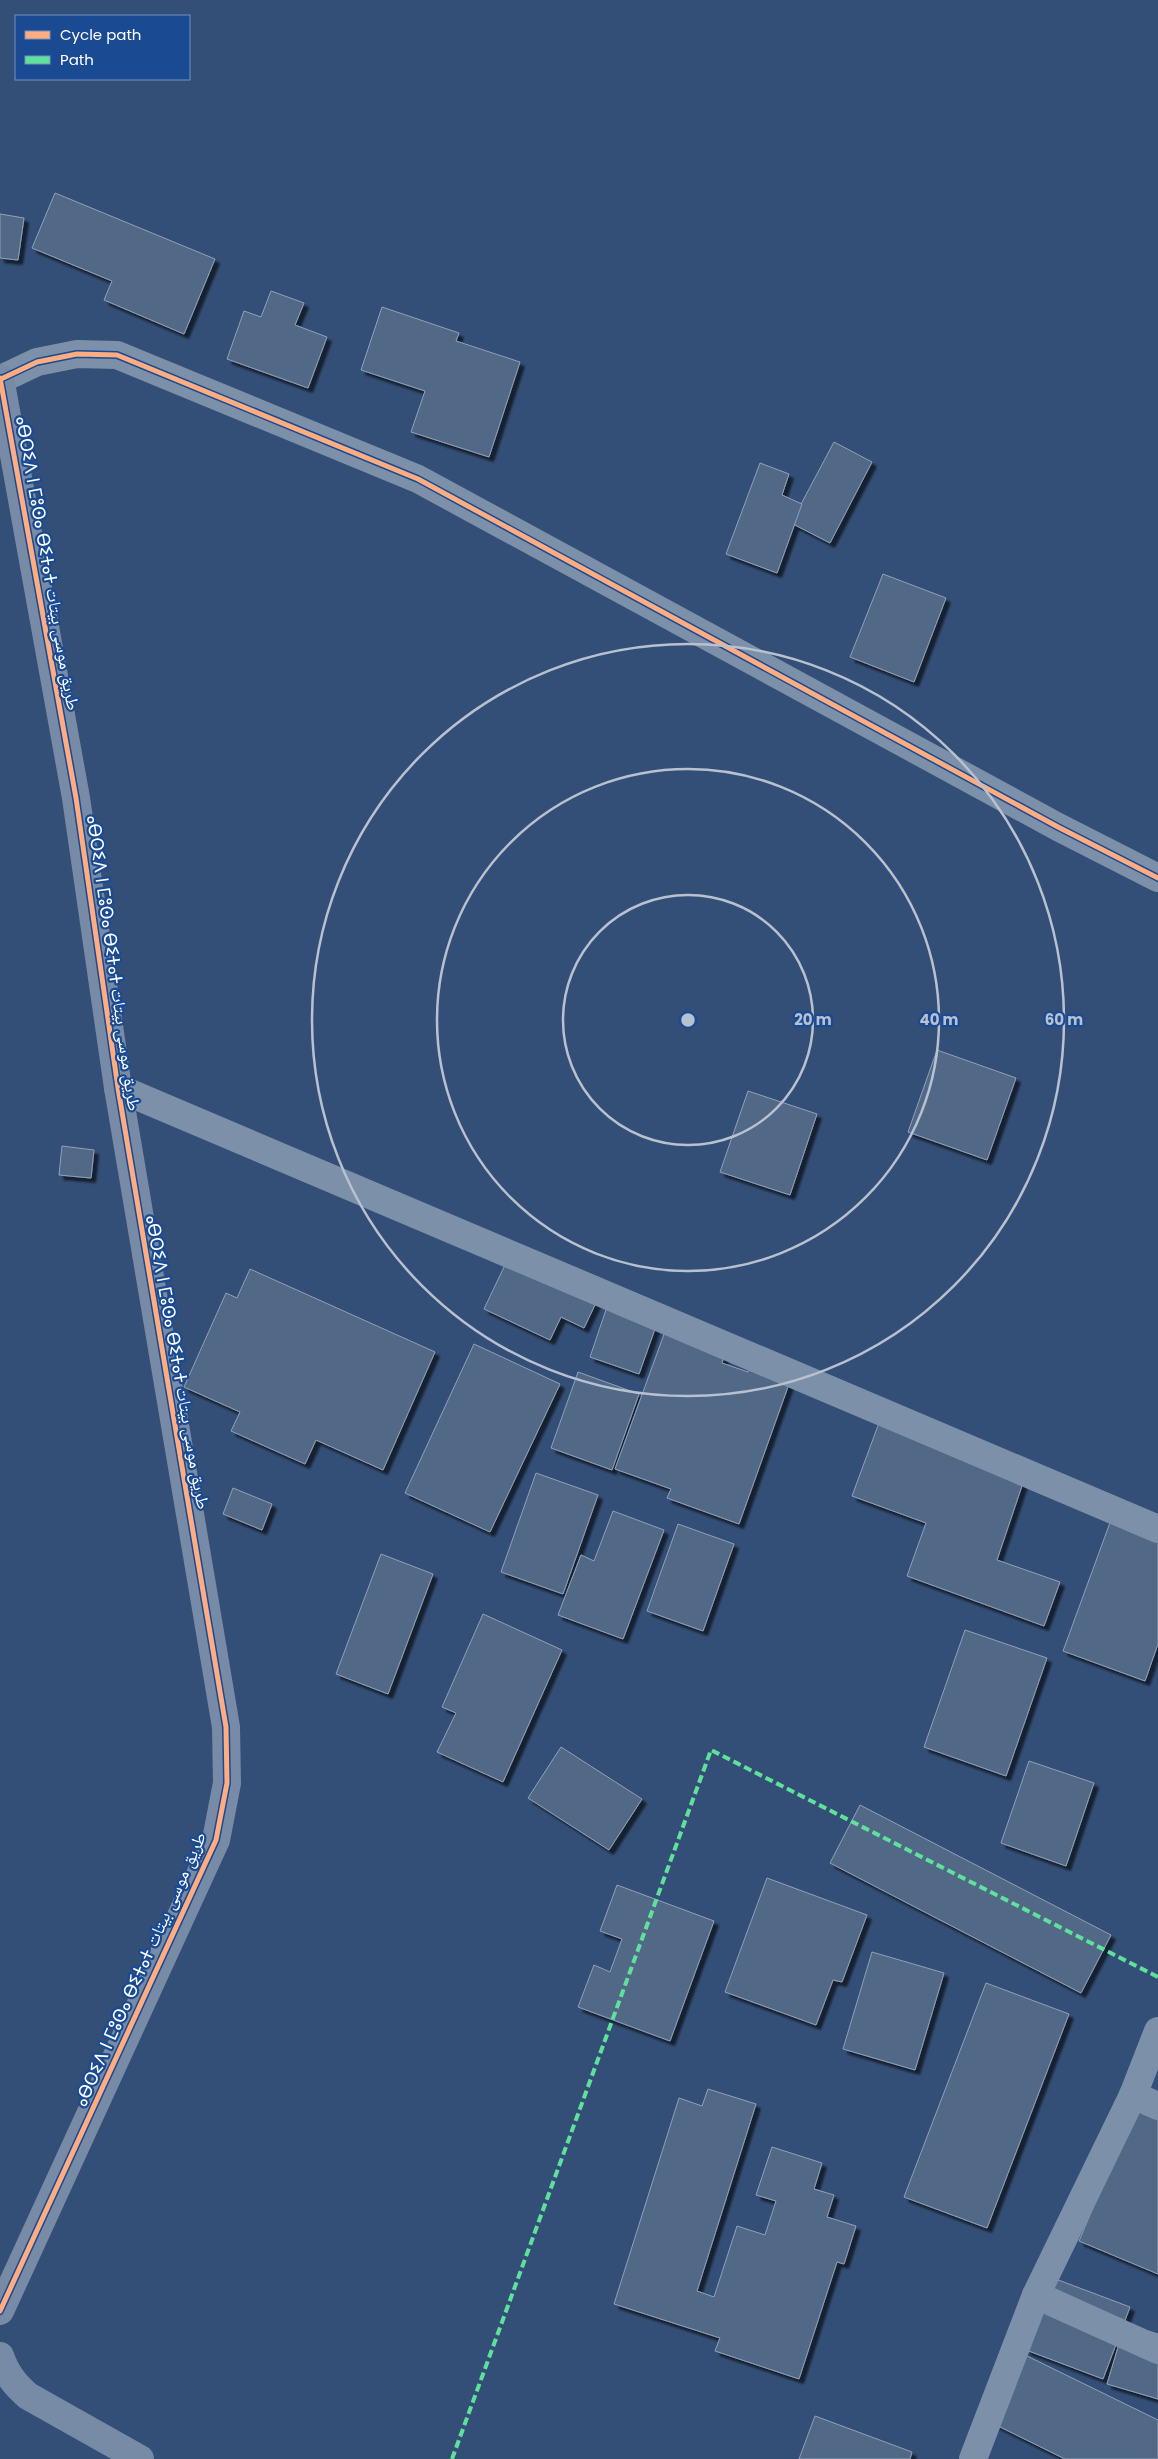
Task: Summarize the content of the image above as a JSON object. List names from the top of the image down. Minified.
{"streets":{"street":["ⴰⴱⵔⵉⴷ ⵏ ⵎⵓⵙⴰ ⴱⵉⵜⴰⵜ طريق موسى بيتات"]},"legend":["Cycle path","Path"],"rings":["20 m","40 m","60 m"]}
